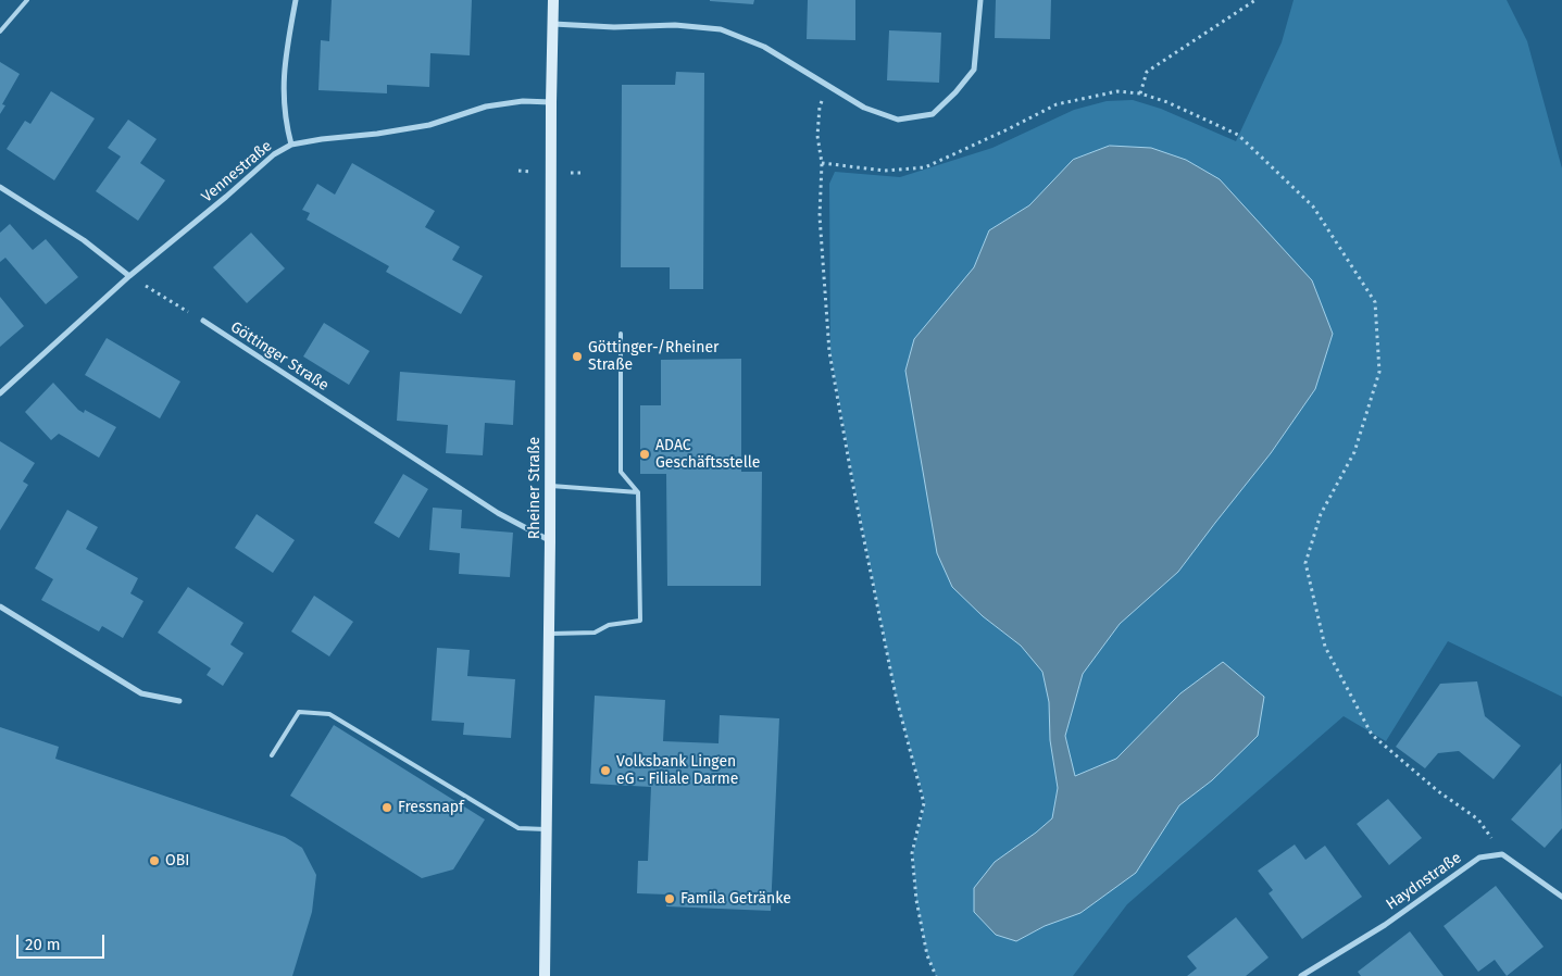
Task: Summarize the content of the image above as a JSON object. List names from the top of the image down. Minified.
{"streets":{"main road":["Rheiner Straße"],"street":["Vennestraße","Göttinger Straße","Haydnstraße"]},"crossings":[["Vennestraße","Rheiner Straße"],["Göttinger Straße","Rheiner Straße"]],"places":["Göttinger-/Rheiner Straße","ADAC Geschäftsstelle","Volksbank Lingen eG - Filiale Darme","Fressnapf","OBI","Famila Getränke"],"scale_bar":"20 m"}
